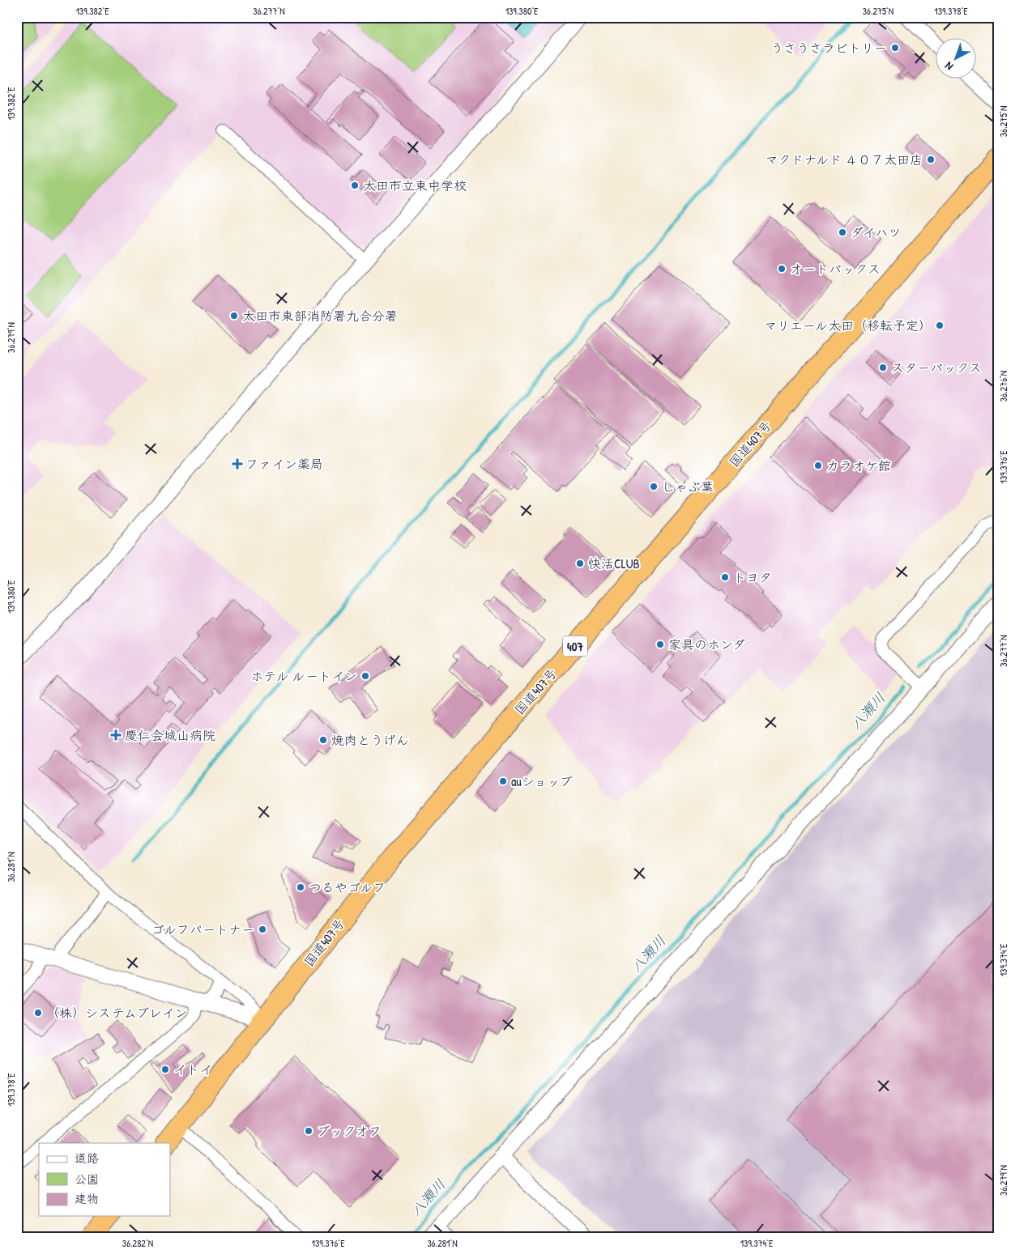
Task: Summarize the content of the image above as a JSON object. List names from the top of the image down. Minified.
{"streets":{"highway":["国道407号","407"]},"water":["八瀬川"],"places":{"other":["うさうさラビトリー","マクドナルド ４０７太田店","太田市立東中学校","ダイハツ","オートバックス","太田市東部消防署九合分署","マリエール太田（移転予定）","スターバックス","カラオケ館","しゃぶ葉","快活CLUB","トヨタ","家具のホンダ","ホテル ルートイン","焼肉とうげん","auショップ","つるやゴルフ","ゴルフパートナー","（株）システムブレイン","イトイ","ブックオフ"],"health":["ファイン薬局","慶仁会城山病院"]},"legend":["道路","公園","建物"],"north":"bottom left","coordinates":["139.382°E","36.277°N","139.380°E","36.275°N","139.378°E","36.279°N","36.276°N","139.376°E","36.281°N","139.374°E","36.282°N"]}
